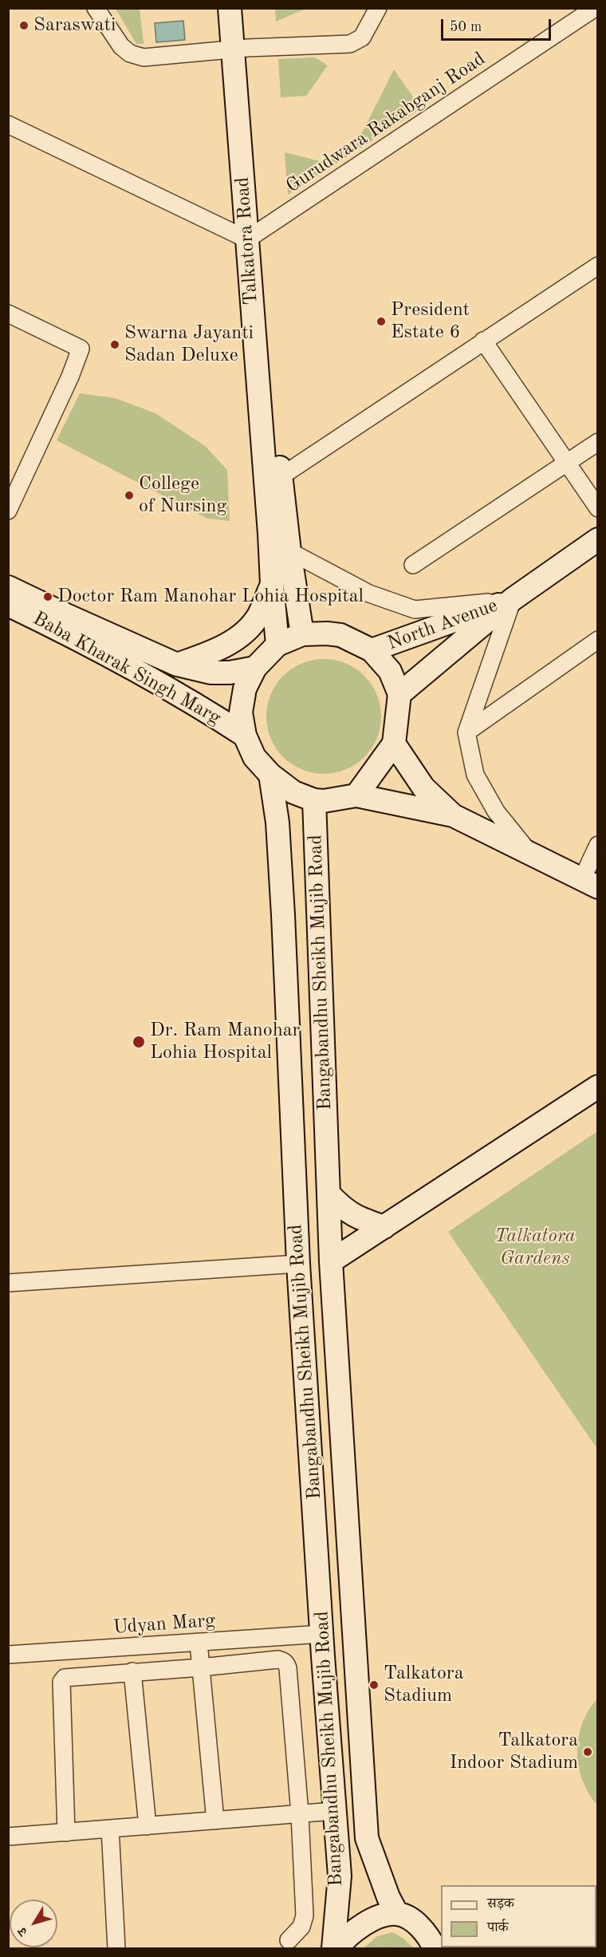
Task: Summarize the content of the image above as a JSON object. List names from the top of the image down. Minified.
{"streets":{"main road":["Talkatora Road","North Avenue","Baba Kharak Singh Marg","Bangabandhu Sheikh Mujib Road"],"street":["Gurudwara Rakabganj Road","Udyan Marg"]},"crossings":[["Gurudwara Rakabganj Road","Talkatora Road"],["Talkatora Road","North Avenue"],["Talkatora Road","Baba Kharak Singh Marg"],["Talkatora Road","Bangabandhu Sheikh Mujib Road"],["North Avenue","Baba Kharak Singh Marg"],["North Avenue","Bangabandhu Sheikh Mujib Road"],["Baba Kharak Singh Marg","Bangabandhu Sheikh Mujib Road"],["Bangabandhu Sheikh Mujib Road","Udyan Marg"]],"parks":["Talkatora Gardens"],"places":["Saraswati","President Estate 6","Swarna Jayanti Sadan Deluxe","College of Nursing","Doctor Ram Manohar Lohia Hospital","Dr. Ram Manohar Lohia Hospital","Talkatora Stadium","Talkatora Indoor Stadium"],"legend":["सड़क","पार्क"],"scale_bar":"50 m","north":"bottom left"}
